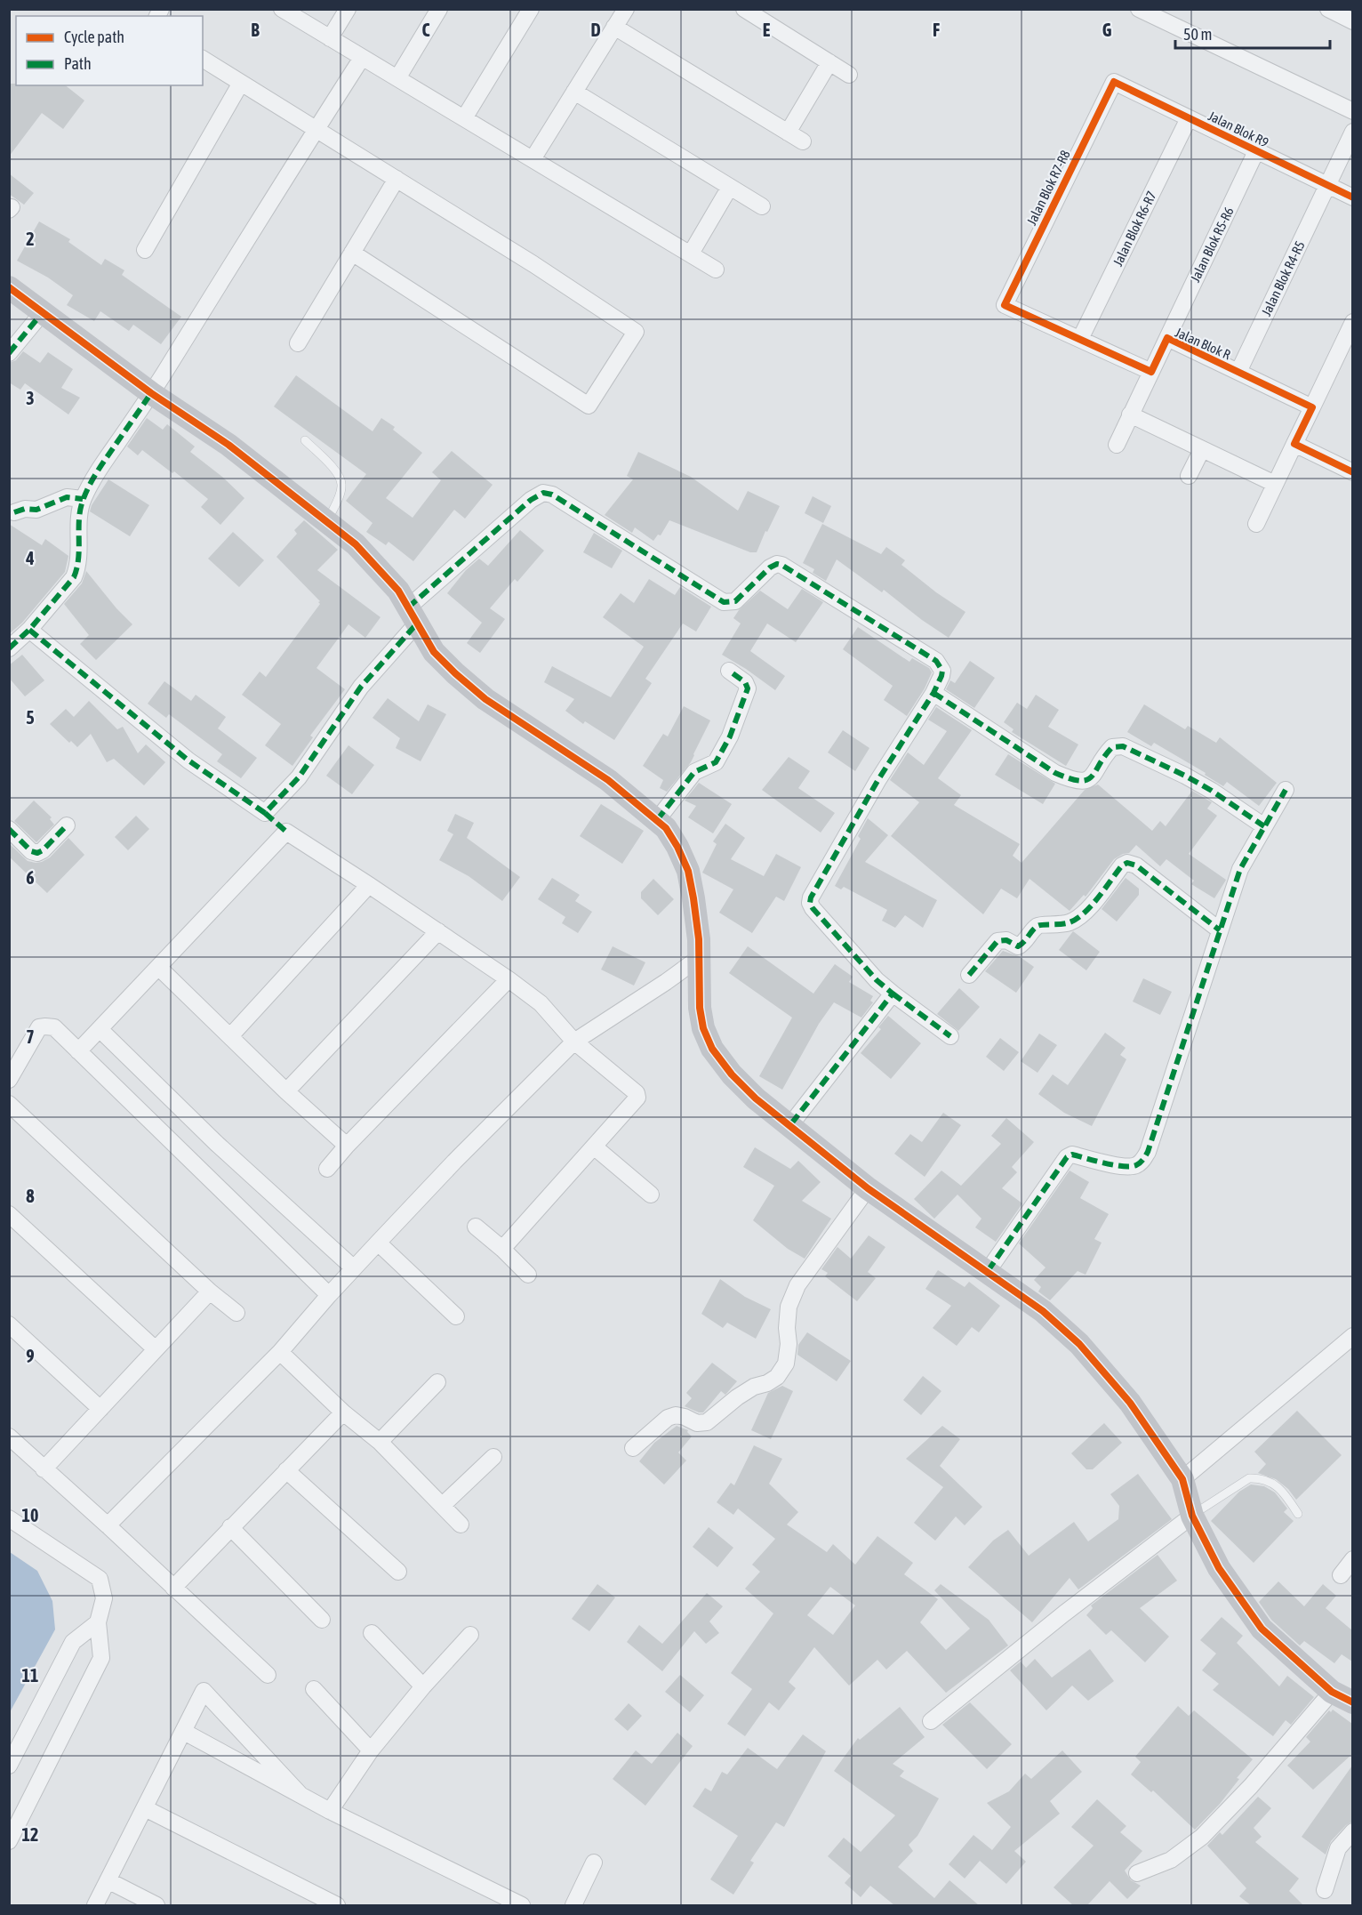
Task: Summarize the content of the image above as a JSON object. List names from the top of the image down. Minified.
{"streets":{"street":["Jalan Blok R9","Jalan Blok R7-R8","Jalan Blok R6-R7","Jalan Blok R5-R6","Jalan Blok R4-R5","Jalan Blok R"]},"crossings":[["Jalan Blok R9","Jalan Blok R7-R8"],["Jalan Blok R9","Jalan Blok R6-R7"],["Jalan Blok R9","Jalan Blok R5-R6"],["Jalan Blok R9","Jalan Blok R4-R5"],["Jalan Blok R7-R8","Jalan Blok R6-R7"],["Jalan Blok R5-R6","Jalan Blok R"],["Jalan Blok R4-R5","Jalan Blok R"]],"legend":["Cycle path","Path"],"scale_bar":"50 m","grid":{"columns":["B","C","D","E","F","G"],"rows":["2","3","4","5","6","7","8","9","10","11","12"]}}
